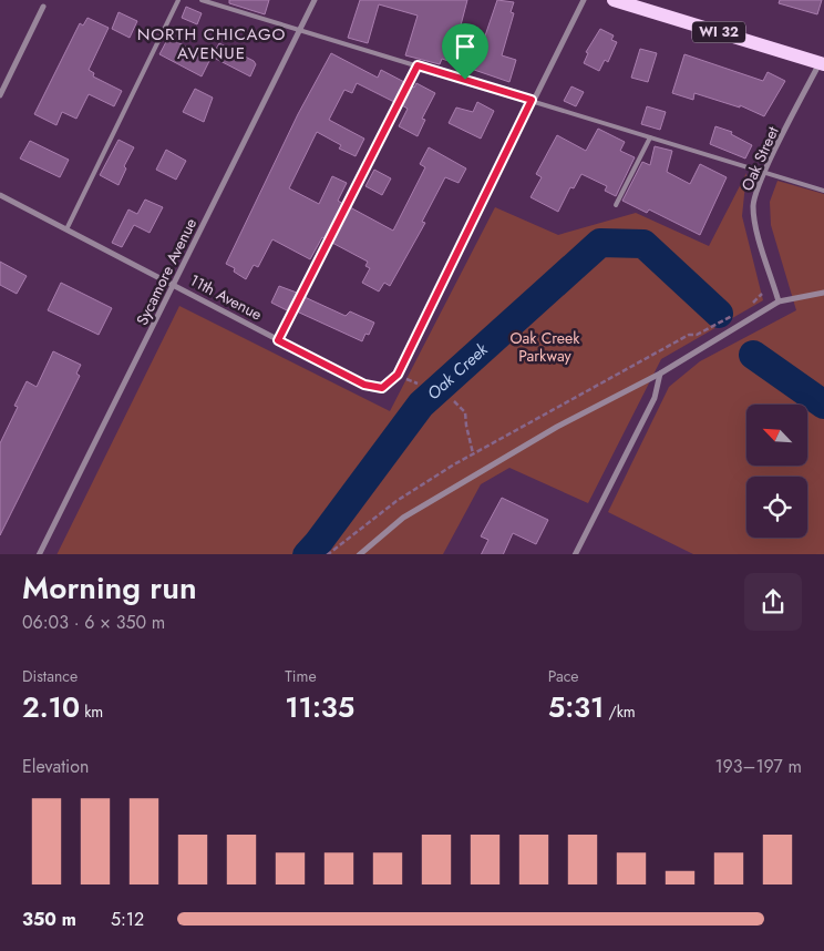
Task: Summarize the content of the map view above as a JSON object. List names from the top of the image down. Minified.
{"streets":{"main road":["WI 32"],"street":["Oak Street","Sycamore Avenue","11th Avenue"]},"crossings":[["WI 32","Oak Street"],["Sycamore Avenue","11th Avenue"]],"districts":["NORTH CHICAGO AVENUE"],"water":["Oak Creek"],"parks":["Oak Creek Parkway"],"north":"top left","page":{"heading":["Morning run","06:03 · 6 × 350 m"],"stats":[["Distance","2.10 km"],["Time","11:35"],["Pace","5:31 /km"]],"chart":["Elevation","193–197 m"],"list":[{"name":"350 m","note":"5:12"}]}}
